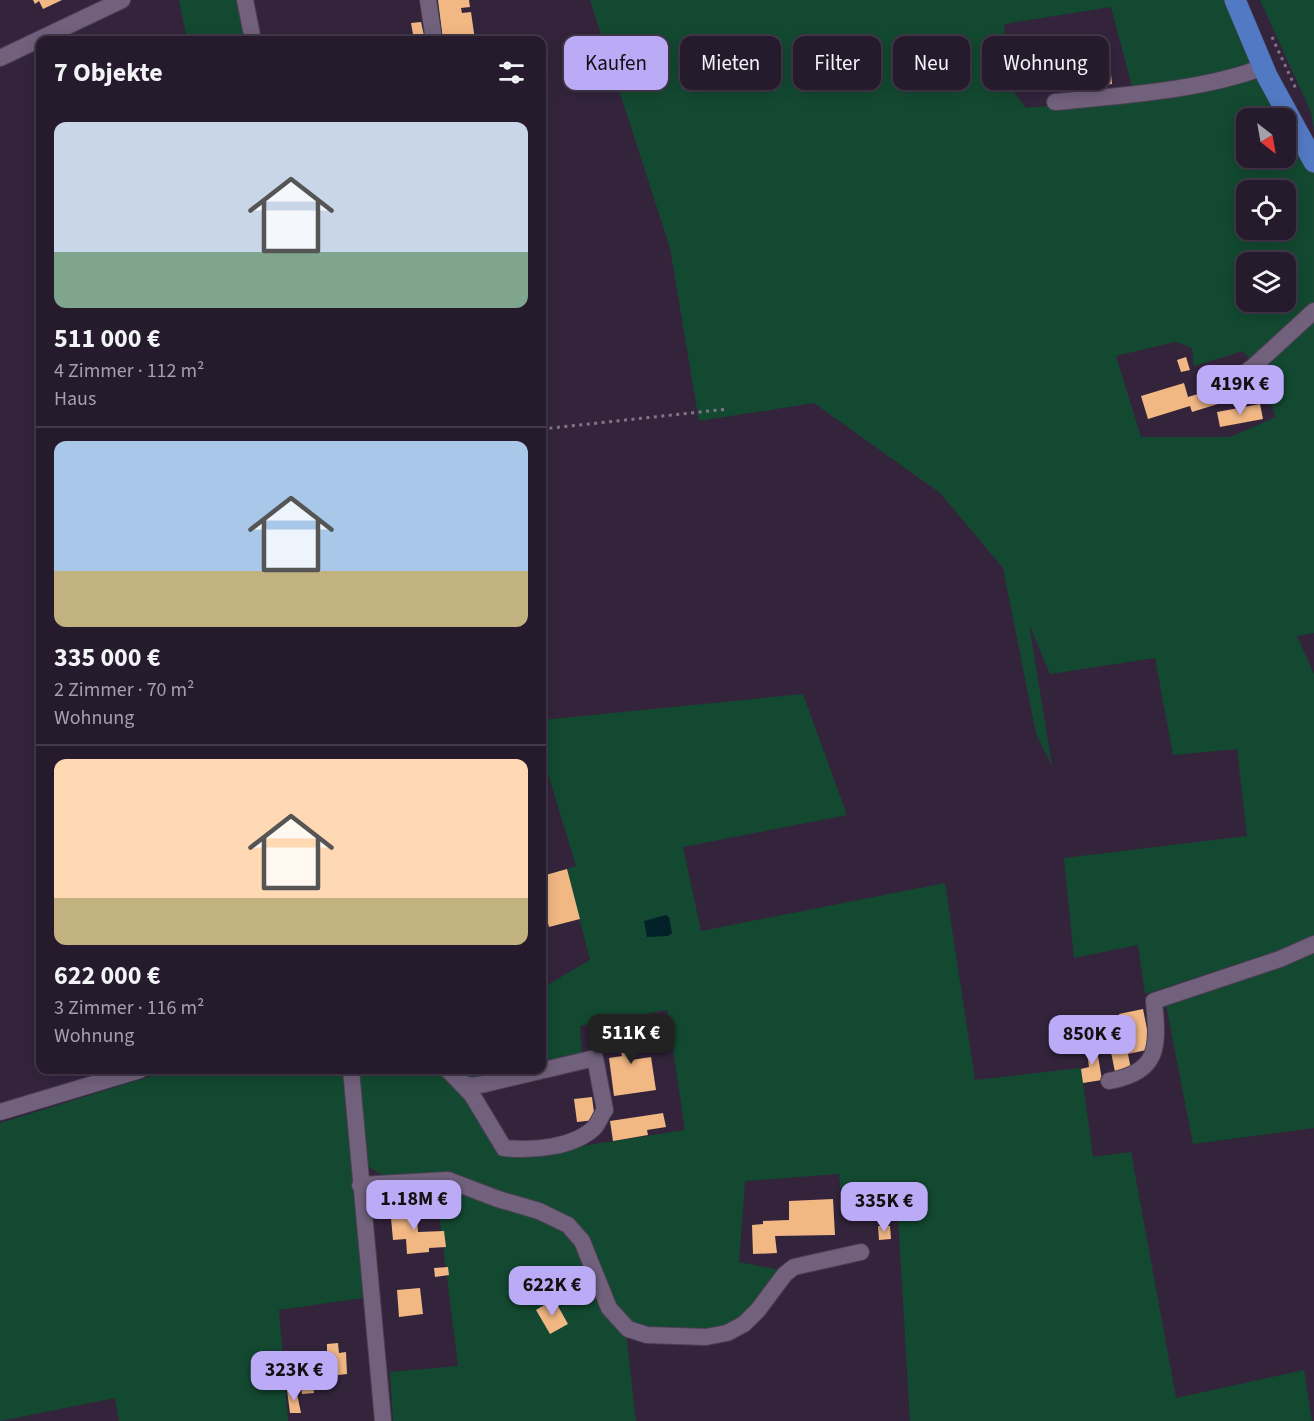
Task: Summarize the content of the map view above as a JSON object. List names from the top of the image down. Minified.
{"north":"bottom right","page":{"chip":["Kaufen","Mieten","Filter","Neu","Wohnung"],"heading":"7 Objekte","list":[{"name":"511 000 €","note":"4 Zimmer · 112 m² · Haus"},{"name":"335 000 €","note":"2 Zimmer · 70 m² · Wohnung"},{"name":"622 000 €","note":"3 Zimmer · 116 m² · Wohnung"}],"price":["419K €","511K €","850K €","1.18M €","335K €","622K €","323K €"]}}
